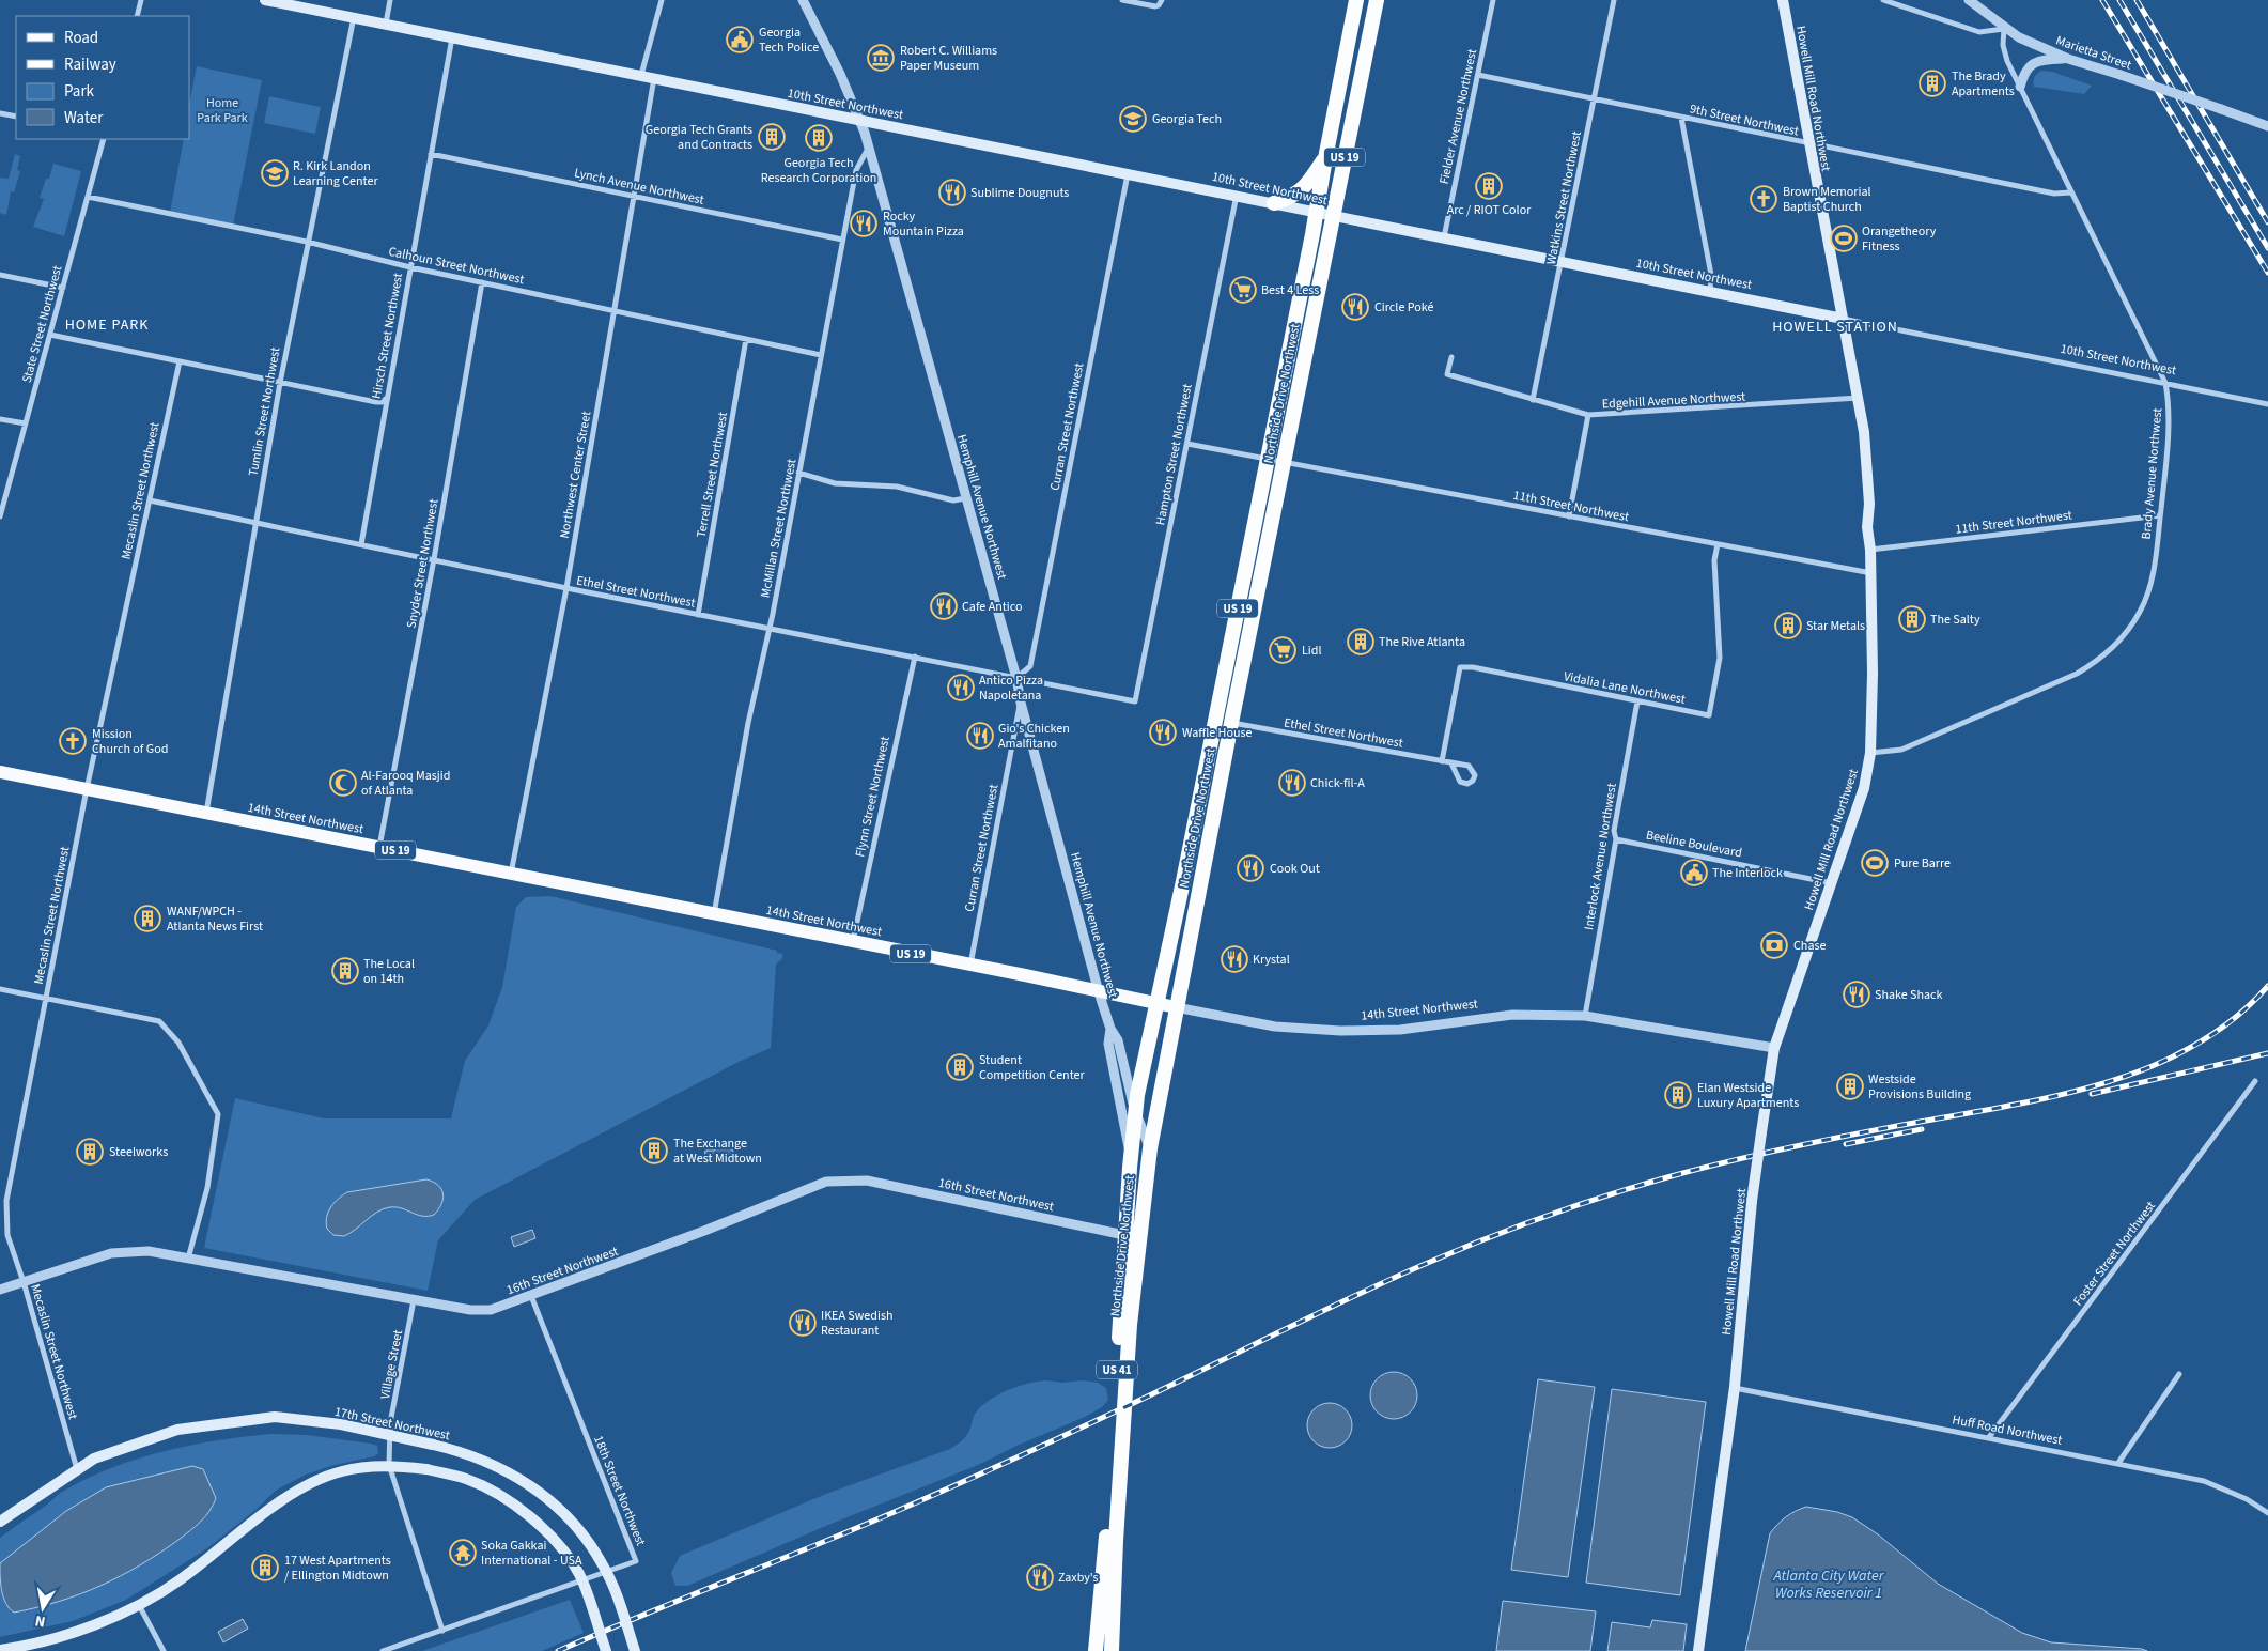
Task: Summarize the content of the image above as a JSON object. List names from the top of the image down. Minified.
{"streets":{"highway":["US 19","Northside Drive Northwest","US 41"],"main road":["Howell Mill Road Northwest","10th Street Northwest","14th Street Northwest","17th Street Northwest"],"street":["Marietta Street","Fielder Avenue Northwest","9th Street Northwest","Lynch Avenue Northwest","Watkins Street Northwest","Calhoun Street Northwest","State Street Northwest","Hirsch Street Northwest","Edgehill Avenue Northwest","Tumlin Street Northwest","Curran Street Northwest","Hampton Street Northwest","Brady Avenue Northwest","Northwest Center Street","Terrell Street Northwest","Mecaslin Street Northwest","11th Street Northwest","Hemphill Avenue Northwest","McMillan Street Northwest","Snyder Street Northwest","Ethel Street Northwest","Vidalia Lane Northwest","Flynn Street Northwest","Beeline Boulevard","Interlock Avenue Northwest","16th Street Northwest","Foster Street Northwest","Village Street","Huff Road Northwest","18th Street Northwest"]},"crossings":[["Marietta Street","Brady Avenue Northwest"],["Howell Mill Road Northwest","10th Street Northwest"],["Howell Mill Road Northwest","9th Street Northwest"],["Howell Mill Road Northwest","Edgehill Avenue Northwest"],["Howell Mill Road Northwest","Brady Avenue Northwest"],["Howell Mill Road Northwest","11th Street Northwest"],["Howell Mill Road Northwest","14th Street Northwest"],["Howell Mill Road Northwest","Beeline Boulevard"],["Howell Mill Road Northwest","Huff Road Northwest"],["10th Street Northwest","Fielder Avenue Northwest"],["10th Street Northwest","Watkins Street Northwest"],["10th Street Northwest","Hirsch Street Northwest"],["10th Street Northwest","Northside Drive Northwest"],["10th Street Northwest","Tumlin Street Northwest"],["10th Street Northwest","Curran Street Northwest"],["10th Street Northwest","Hampton Street Northwest"],["10th Street Northwest","Brady Avenue Northwest"],["10th Street Northwest","Northwest Center Street"],["10th Street Northwest","Hemphill Avenue Northwest"],["Fielder Avenue Northwest","9th Street Northwest"],["9th Street Northwest","Watkins Street Northwest"],["9th Street Northwest","Brady Avenue Northwest"],["Lynch Avenue Northwest","Hirsch Street Northwest"],["Lynch Avenue Northwest","Northwest Center Street"],["Lynch Avenue Northwest","McMillan Street Northwest"],["Watkins Street Northwest","Edgehill Avenue Northwest"],["Calhoun Street Northwest","State Street Northwest"],["Calhoun Street Northwest","Hirsch Street Northwest"],["Calhoun Street Northwest","Tumlin Street Northwest"],["Calhoun Street Northwest","Northwest Center Street"],["Calhoun Street Northwest","Terrell Street Northwest"],["Calhoun Street Northwest","McMillan Street Northwest"],["Calhoun Street Northwest","Snyder Street Northwest"],["Hirsch Street Northwest","Ethel Street Northwest"],["Northside Drive Northwest","11th Street Northwest"],["Northside Drive Northwest","Hemphill Avenue Northwest"],["Northside Drive Northwest","Ethel Street Northwest"],["Northside Drive Northwest","14th Street Northwest"],["Northside Drive Northwest","16th Street Northwest"],["Tumlin Street Northwest","Ethel Street Northwest"],["Tumlin Street Northwest","14th Street Northwest"],["Curran Street Northwest","Hemphill Avenue Northwest"],["Curran Street Northwest","Ethel Street Northwest"],["Curran Street Northwest","14th Street Northwest"],["Hampton Street Northwest","11th Street Northwest"],["Hampton Street Northwest","Ethel Street Northwest"],["Brady Avenue Northwest","11th Street Northwest"],["Northwest Center Street","Ethel Street Northwest"],["Northwest Center Street","14th Street Northwest"],["Terrell Street Northwest","Ethel Street Northwest"],["Mecaslin Street Northwest","Ethel Street Northwest"],["Mecaslin Street Northwest","14th Street Northwest"],["Mecaslin Street Northwest","16th Street Northwest"],["Mecaslin Street Northwest","17th Street Northwest"],["11th Street Northwest","Vidalia Lane Northwest"],["Hemphill Avenue Northwest","McMillan Street Northwest"],["Hemphill Avenue Northwest","Ethel Street Northwest"],["Hemphill Avenue Northwest","14th Street Northwest"],["McMillan Street Northwest","Ethel Street Northwest"],["McMillan Street Northwest","14th Street Northwest"],["Snyder Street Northwest","Ethel Street Northwest"],["Snyder Street Northwest","14th Street Northwest"],["Ethel Street Northwest","Vidalia Lane Northwest"],["Ethel Street Northwest","Flynn Street Northwest"],["Vidalia Lane Northwest","Interlock Avenue Northwest"],["Flynn Street Northwest","14th Street Northwest"],["14th Street Northwest","Interlock Avenue Northwest"],["Beeline Boulevard","Interlock Avenue Northwest"],["16th Street Northwest","Village Street"],["16th Street Northwest","18th Street Northwest"],["Foster Street Northwest","Huff Road Northwest"],["Village Street","17th Street Northwest"]],"districts":["HOME PARK","HOWELL STATION"],"water":["Atlanta City Water Works Reservoir 1"],"parks":["Home Park Park"],"places":{"public building":["Georgia Tech Police","The Interlock"],"museum":["Robert C. Williams Paper Museum"],"building":["The Brady Apartments","Georgia Tech Grants and Contracts","Georgia Tech Research Corporation","Arc / RIOT Color","The Salty","Star Metals","The Rive Atlanta","WANF/WPCH - Atlanta News First","The Local on 14th","Student Competition Center","Westside Provisions Building","Elan Westside Luxury Apartments","The Exchange at West Midtown","Steelworks","17 West Apartments / Ellington Midtown"],"school or university":["Georgia Tech","R. Kirk Landon Learning Center"],"restaurant":["Sublime Dougnuts","Rocky Mountain Pizza","Circle Poké","Cafe Antico","Antico Pizza Napoletana","Waffle House","Gio's Chicken Amalfitano","Chick-fil-A","Cook Out","Krystal","Shake Shack","IKEA Swedish Restaurant","Zaxby's"],"church":["Brown Memorial Baptist Church","Mission Church of God"],"sports":["Orangetheory Fitness","Pure Barre"],"supermarket":["Best 4 Less","Lidl"],"mosque":["Al-Farooq Masjid of Atlanta"],"bank":["Chase"],"temple":["Soka Gakkai International - USA"]},"legend":["Road","Railway","Park","Water"],"north":"bottom"}
